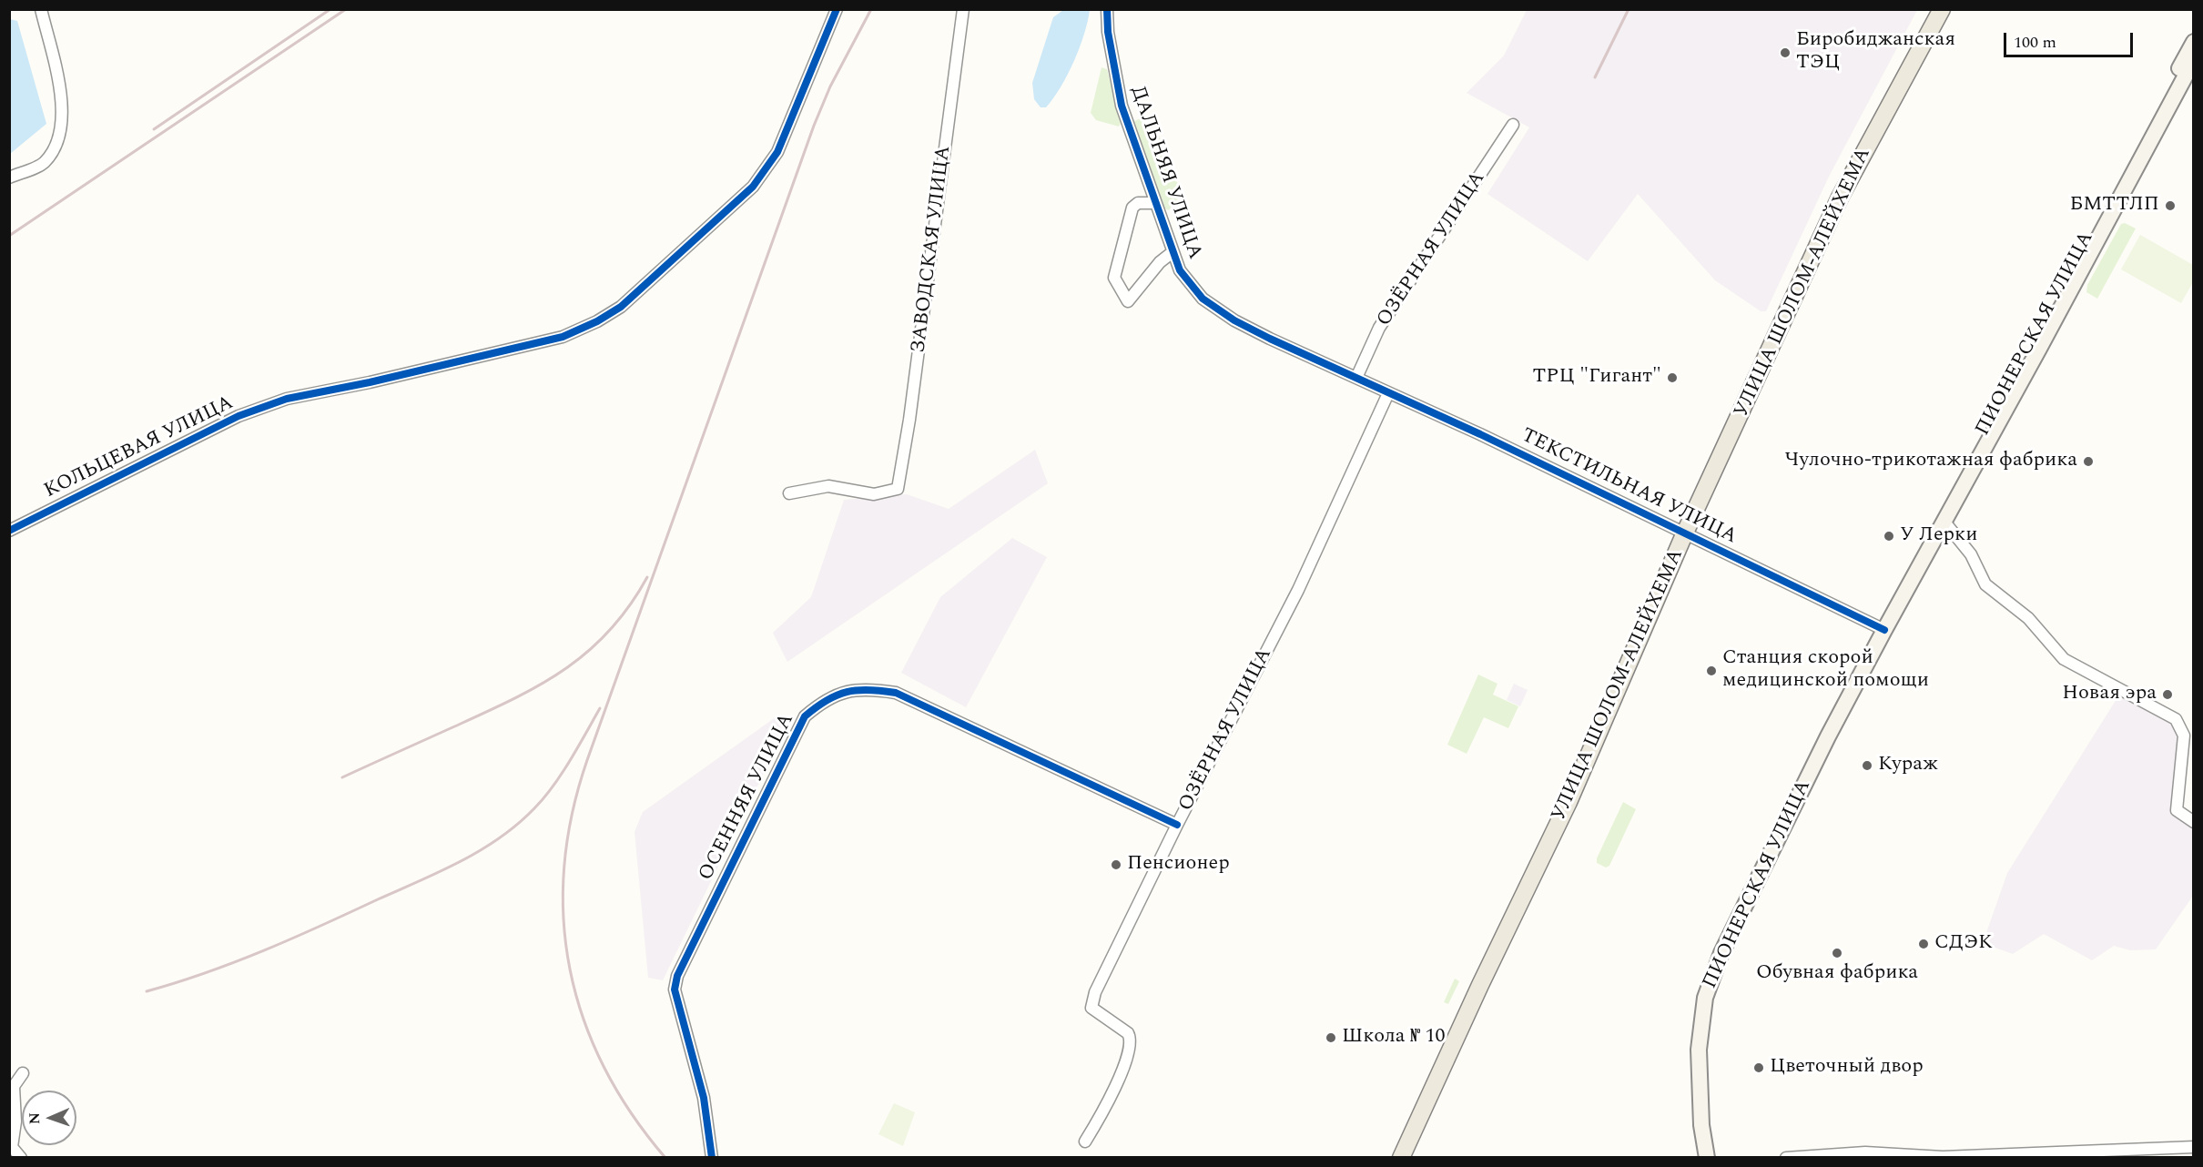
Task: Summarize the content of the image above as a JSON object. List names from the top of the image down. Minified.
{"streets":{"main road":["УЛИЦА ШОЛОМ-АЛЕЙХЕМА","ПИОНЕРСКАЯ УЛИЦА"],"street":["ДАЛЬНЯЯ УЛИЦА","ЗАВОДСКАЯ УЛИЦА","ОЗЁРНАЯ УЛИЦА","КОЛЬЦЕВАЯ УЛИЦА","ТЕКСТИЛЬНАЯ УЛИЦА","ОСЕННЯЯ УЛИЦА"]},"crossings":[["ДАЛЬНЯЯ УЛИЦА","ОЗЁРНАЯ УЛИЦА"],["ДАЛЬНЯЯ УЛИЦА","ТЕКСТИЛЬНАЯ УЛИЦА"],["ОЗЁРНАЯ УЛИЦА","ТЕКСТИЛЬНАЯ УЛИЦА"],["ОЗЁРНАЯ УЛИЦА","ОСЕННЯЯ УЛИЦА"],["УЛИЦА ШОЛОМ-АЛЕЙХЕМА","ТЕКСТИЛЬНАЯ УЛИЦА"],["ПИОНЕРСКАЯ УЛИЦА","ТЕКСТИЛЬНАЯ УЛИЦА"]],"places":["Биробиджанская ТЭЦ","БМТТЛП","ТРЦ \"Гигант\"","Чулочно-трикотажная фабрика","У Лерки","Станция скорой медицинской помощи","Новая эра","Кураж","Пенсионер","СДЭК","Обувная фабрика","Школа № 10","Цветочный двор"],"scale_bar":"100 m","north":"left"}
